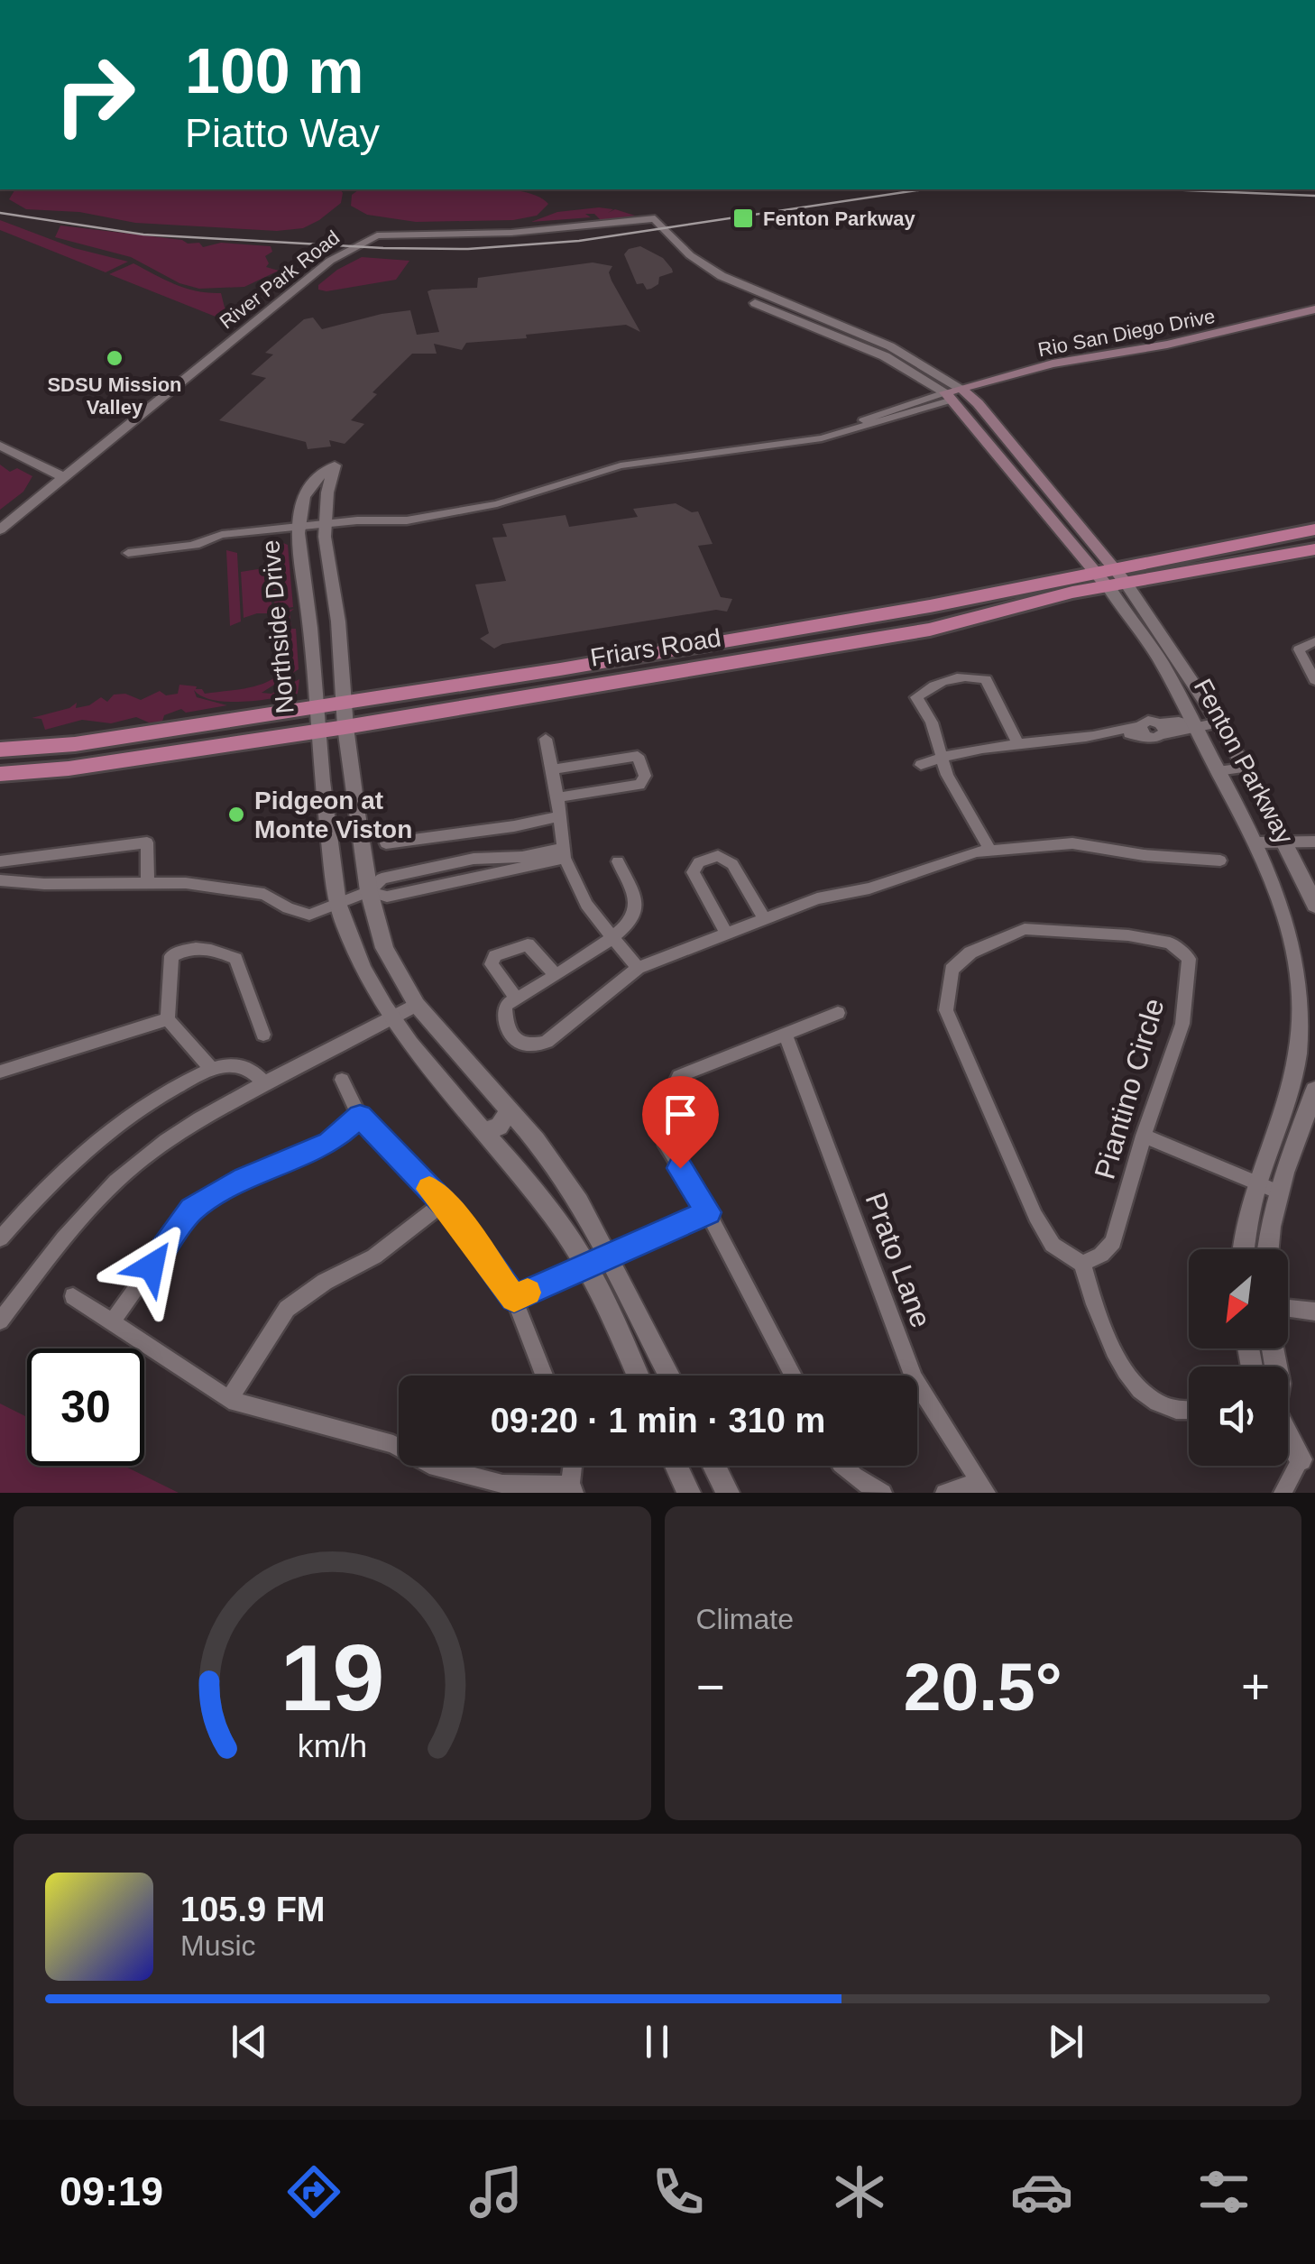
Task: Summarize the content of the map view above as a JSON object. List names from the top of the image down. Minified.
{"streets":{"highway":["Friars Road"],"main road":["Rio San Diego Drive","Fenton Parkway"],"street":["River Park Road","Northside Drive","Piantino Circle","Prato Lane"]},"crossings":[["River Park Road","Fenton Parkway"],["Rio San Diego Drive","Fenton Parkway"],["Northside Drive","Friars Road"],["Friars Road","Fenton Parkway"]],"places":{"transit":["Fenton Parkway"],"other":["SDSU Mission Valley","Pidgeon at Monte Viston"]},"north":"bottom left","page":{"turn":["100 m","Piatto Way"],"limit":"30","trip":"09:20 · 1 min · 310 m","tile":"Climate","heat":["−","20.5°","+"],"song":["105.9 FM","Music"],"tabs":"09:19","gauge":["19","km/h"]}}
